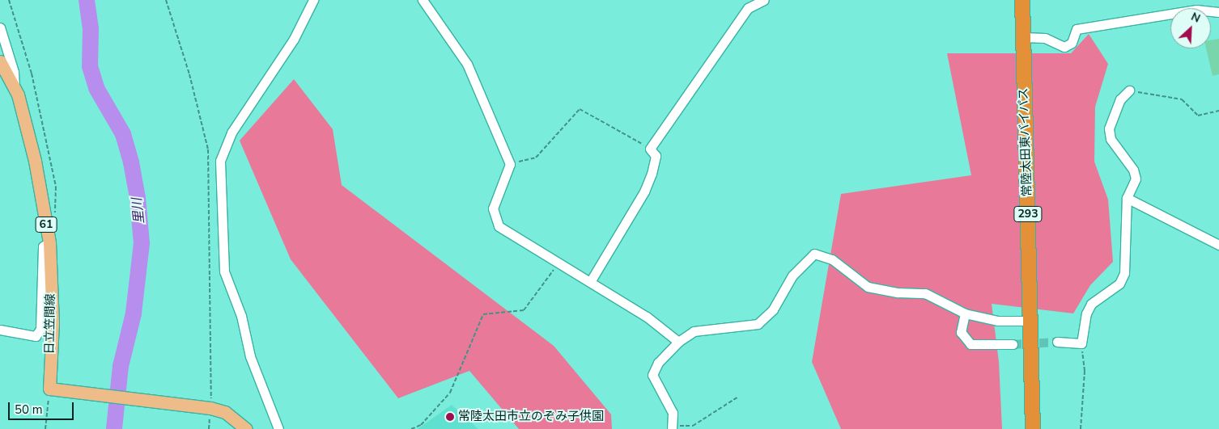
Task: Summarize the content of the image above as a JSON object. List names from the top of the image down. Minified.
{"streets":{"highway":["常陸太田東バイパス","293"],"main road":["61","日立笠間線"]},"water":["里川"],"places":["常陸太田市立のぞみ子供園"],"scale_bar":"50 m","north":"top right"}
